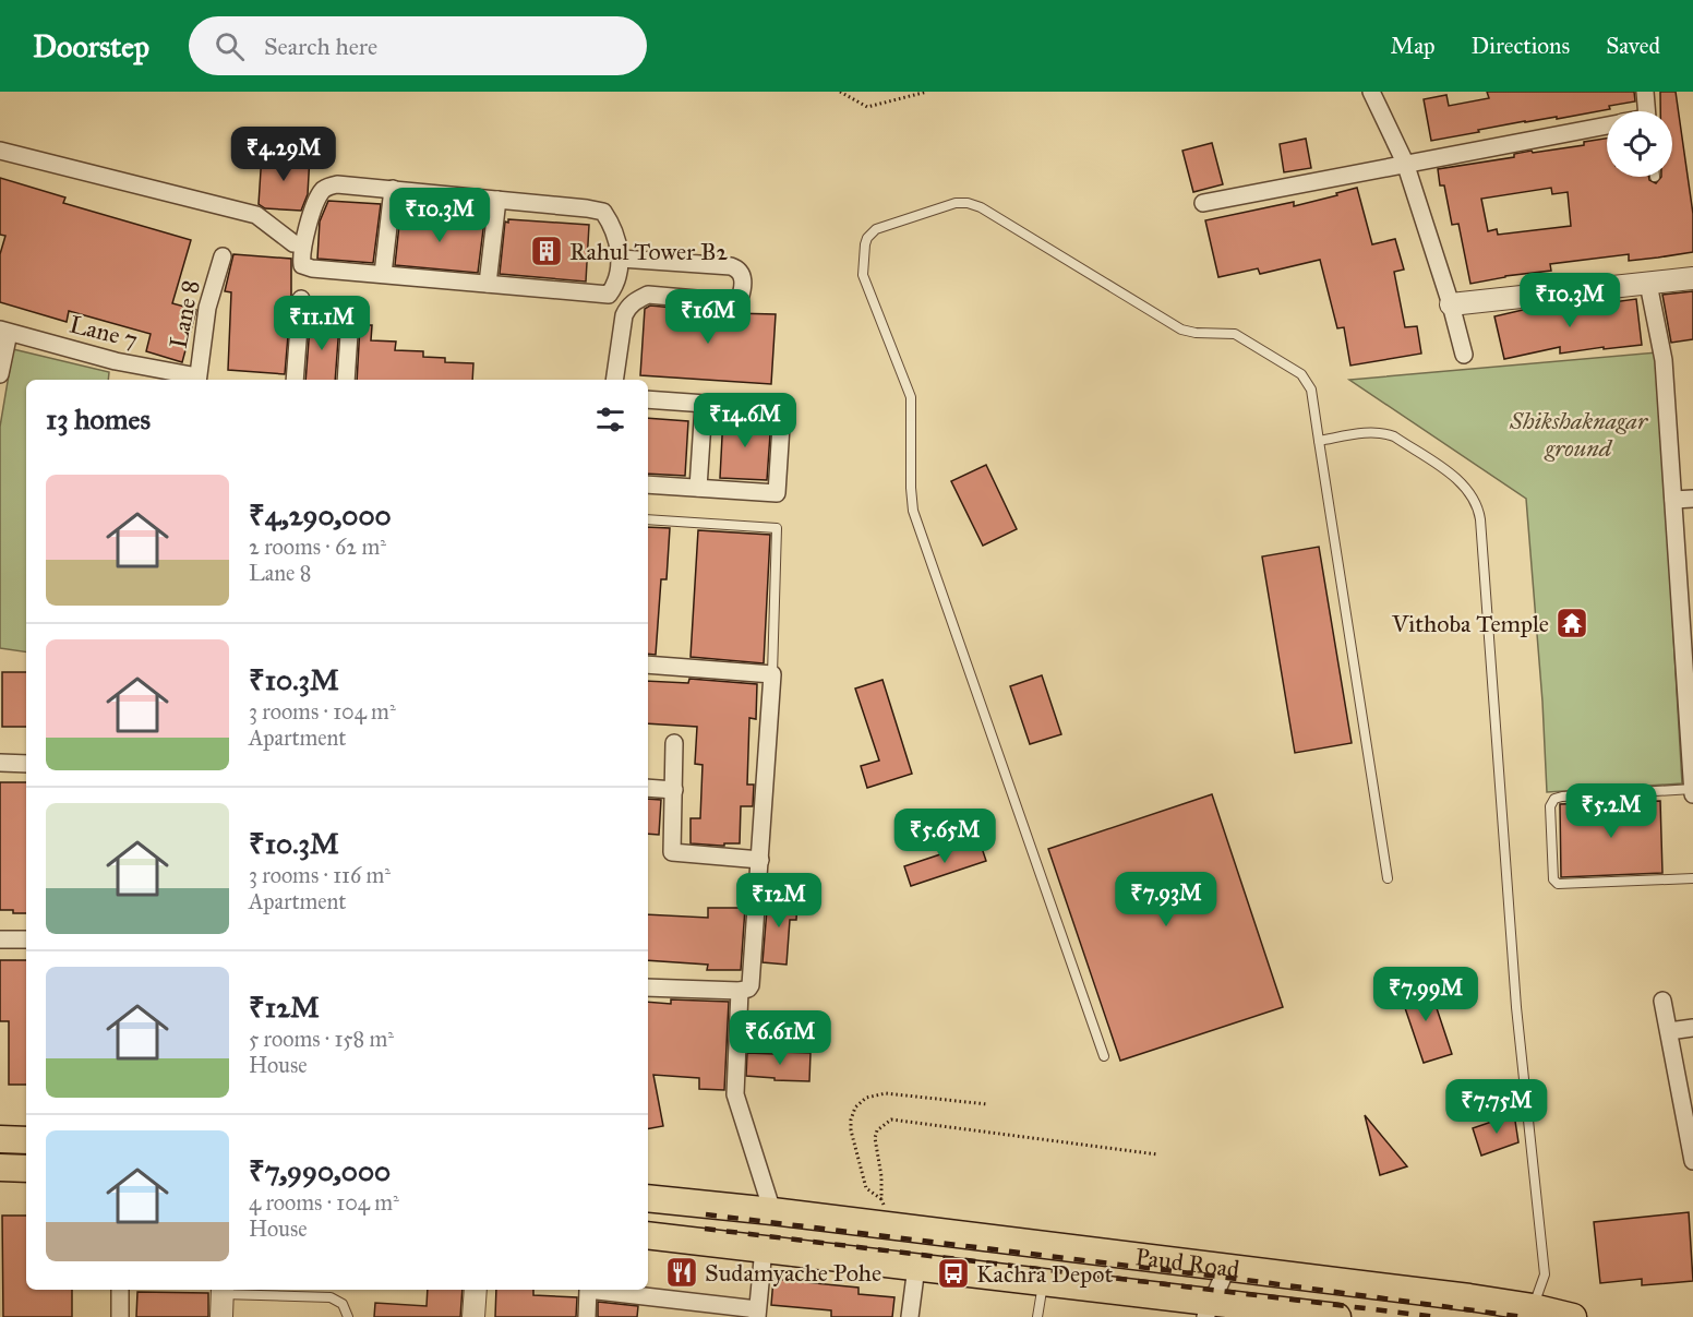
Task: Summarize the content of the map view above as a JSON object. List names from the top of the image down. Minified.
{"streets":{"main road":["Paud Road"],"street":["Lane 8","Lane 7"]},"crossings":[["Lane 8","Lane 7"]],"parks":["Shikshaknagar ground"],"places":{"building":["Rahul Tower B2"],"temple":["Vithoba Temple"],"restaurant":["Sudamyache Pohe"],"bus stop":["Kachra Depot"]},"page":{"header":"Doorstep","search":"Search here","nav":["Map","Directions","Saved"],"price":["₹4.29M","₹10.3M","₹10.3M","₹16M","₹11.1M","₹14.6M","₹5.2M","₹5.65M","₹7.93M","₹12M","₹7.99M","₹6.61M","₹7.75M"],"heading":"13 homes","list":[{"name":"₹4,290,000","note":"2 rooms · 62 m² · Lane 8"},{"name":"₹10.3M","note":"3 rooms · 104 m² · Apartment"},{"name":"₹10.3M","note":"3 rooms · 116 m² · Apartment"},{"name":"₹12M","note":"5 rooms · 158 m² · House"},{"name":"₹7,990,000","note":"4 rooms · 104 m² · House"}]}}
